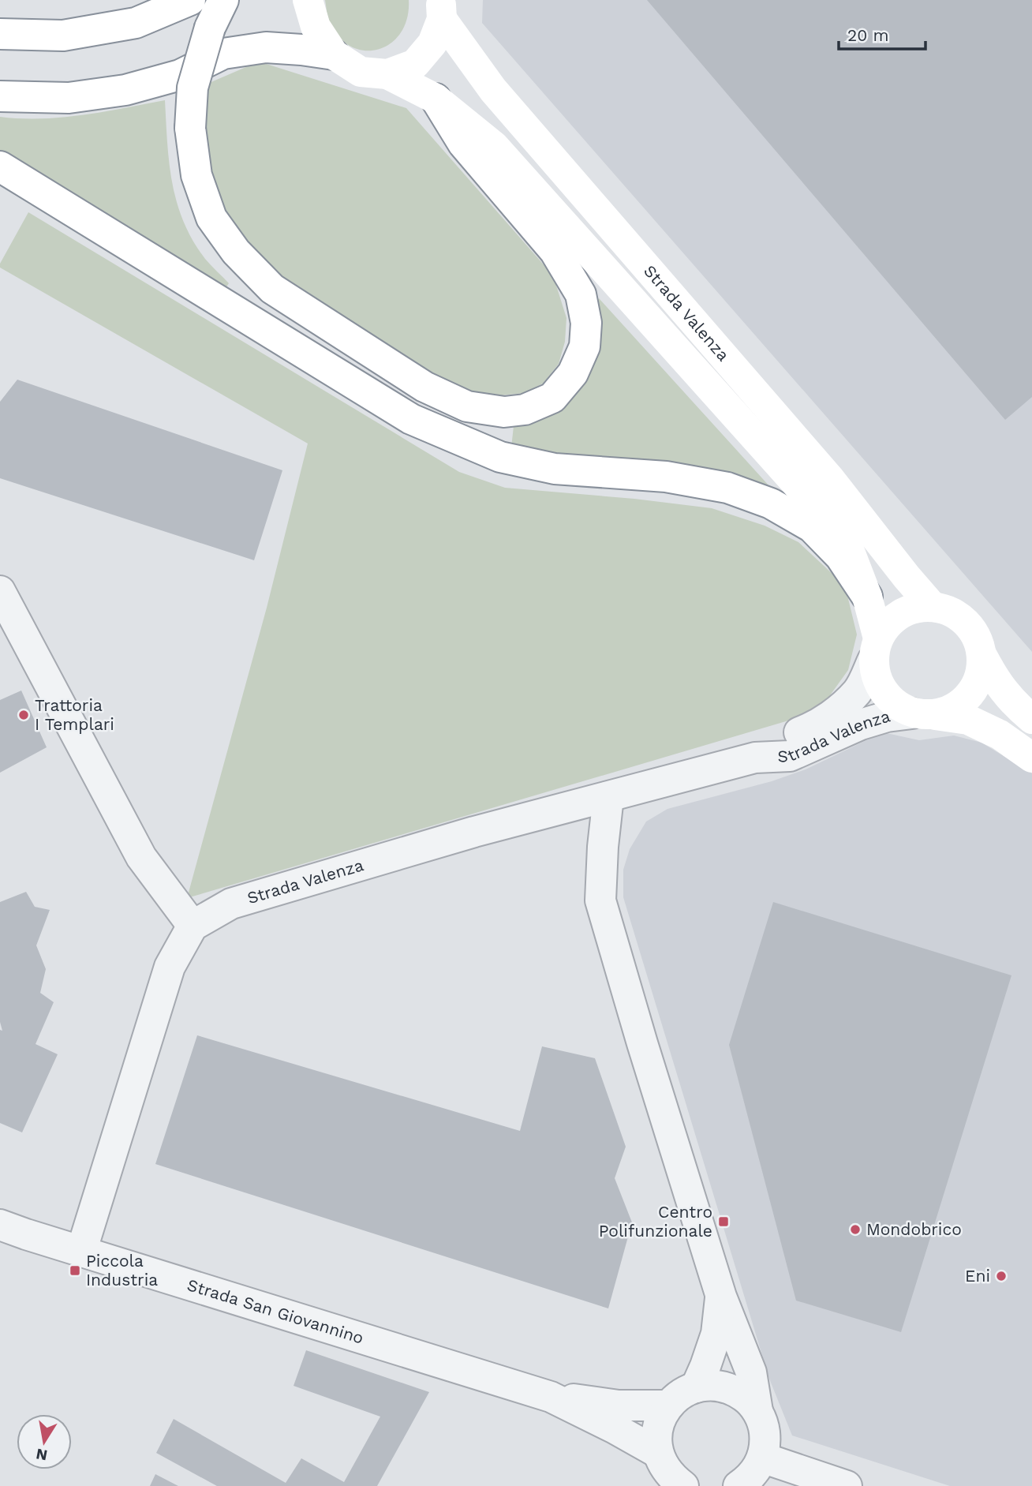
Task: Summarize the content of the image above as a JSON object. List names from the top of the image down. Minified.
{"streets":{"main road":["Strada Valenza"],"street":["Strada San Giovannino"]},"places":{"other":["Trattoria I Templari","Mondobrico","Eni"],"transit":["Centro Polifunzionale","Piccola Industria"]},"scale_bar":"20 m","north":"bottom"}
